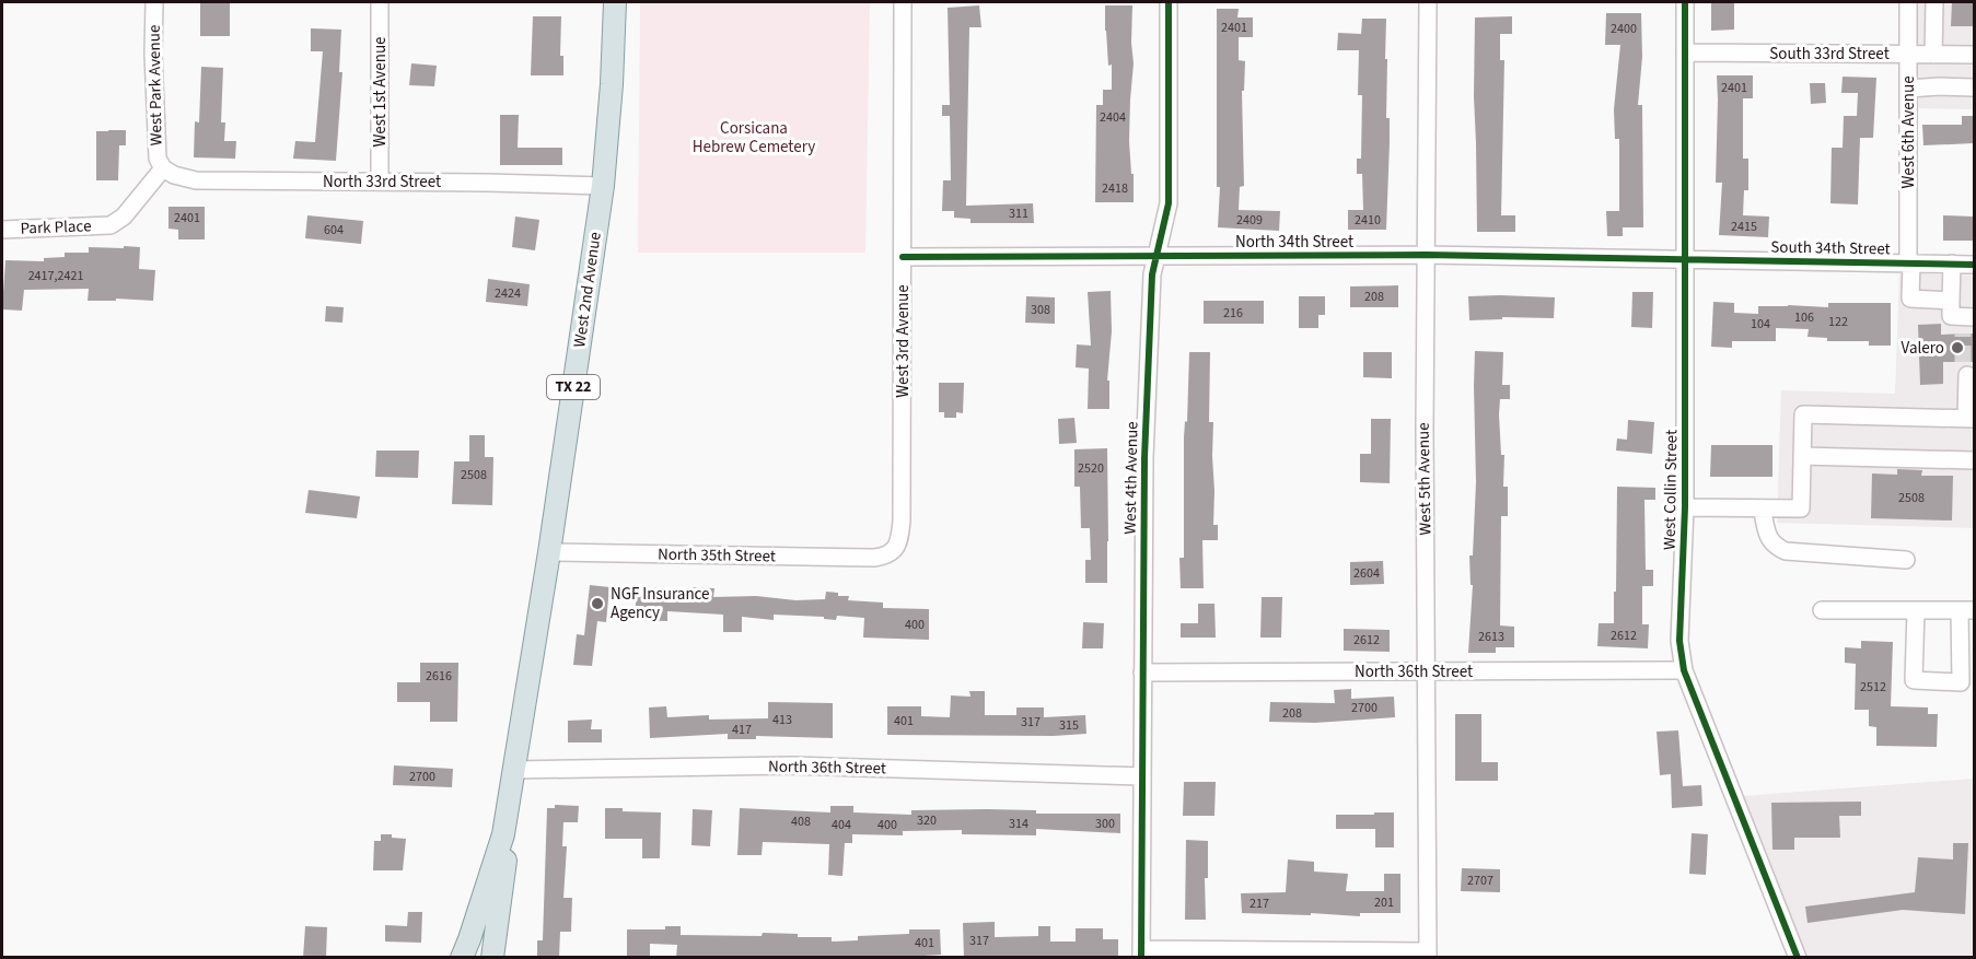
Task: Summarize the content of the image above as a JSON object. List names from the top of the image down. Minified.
{"streets":{"main road":["West 2nd Avenue","TX 22"],"street":["South 33rd Street","West Park Avenue","West 1st Avenue","West 6th Avenue","North 33rd Street","Park Place","North 34th Street","South 34th Street","West 3rd Avenue","West 4th Avenue","West 5th Avenue","West Collin Street","North 35th Street","North 36th Street"]},"crossings":[["South 33rd Street","West 6th Avenue"],["South 33rd Street","West Collin Street"],["West Park Avenue","North 33rd Street"],["West Park Avenue","Park Place"],["West 1st Avenue","North 33rd Street"],["West 6th Avenue","South 34th Street"],["North 33rd Street","Park Place"],["North 33rd Street","West 2nd Avenue"],["North 34th Street","South 34th Street"],["North 34th Street","West 3rd Avenue"],["North 34th Street","West 4th Avenue"],["North 34th Street","West 5th Avenue"],["North 34th Street","West Collin Street"],["South 34th Street","West Collin Street"],["West 2nd Avenue","TX 22"],["West 2nd Avenue","North 35th Street"],["West 2nd Avenue","North 36th Street"],["West 3rd Avenue","North 35th Street"],["TX 22","North 36th Street"],["West 4th Avenue","North 36th Street"],["West 5th Avenue","North 36th Street"],["West Collin Street","North 36th Street"]],"parks":["Corsicana Hebrew Cemetery"],"places":["Valero","NGF Insurance Agency"],"house_numbers":["2401","2400","2401","2404","2418","311","2401","2409","2410","2415","604","2417,2421","2424","208","308","216","106","122","104","2520","2508","2508","2604","400","2612","2613","2612","2616","2512","2700","208","413","401","317","315","417","2700","320","408","314","300","404","400","2707","201","217","317","401"]}
